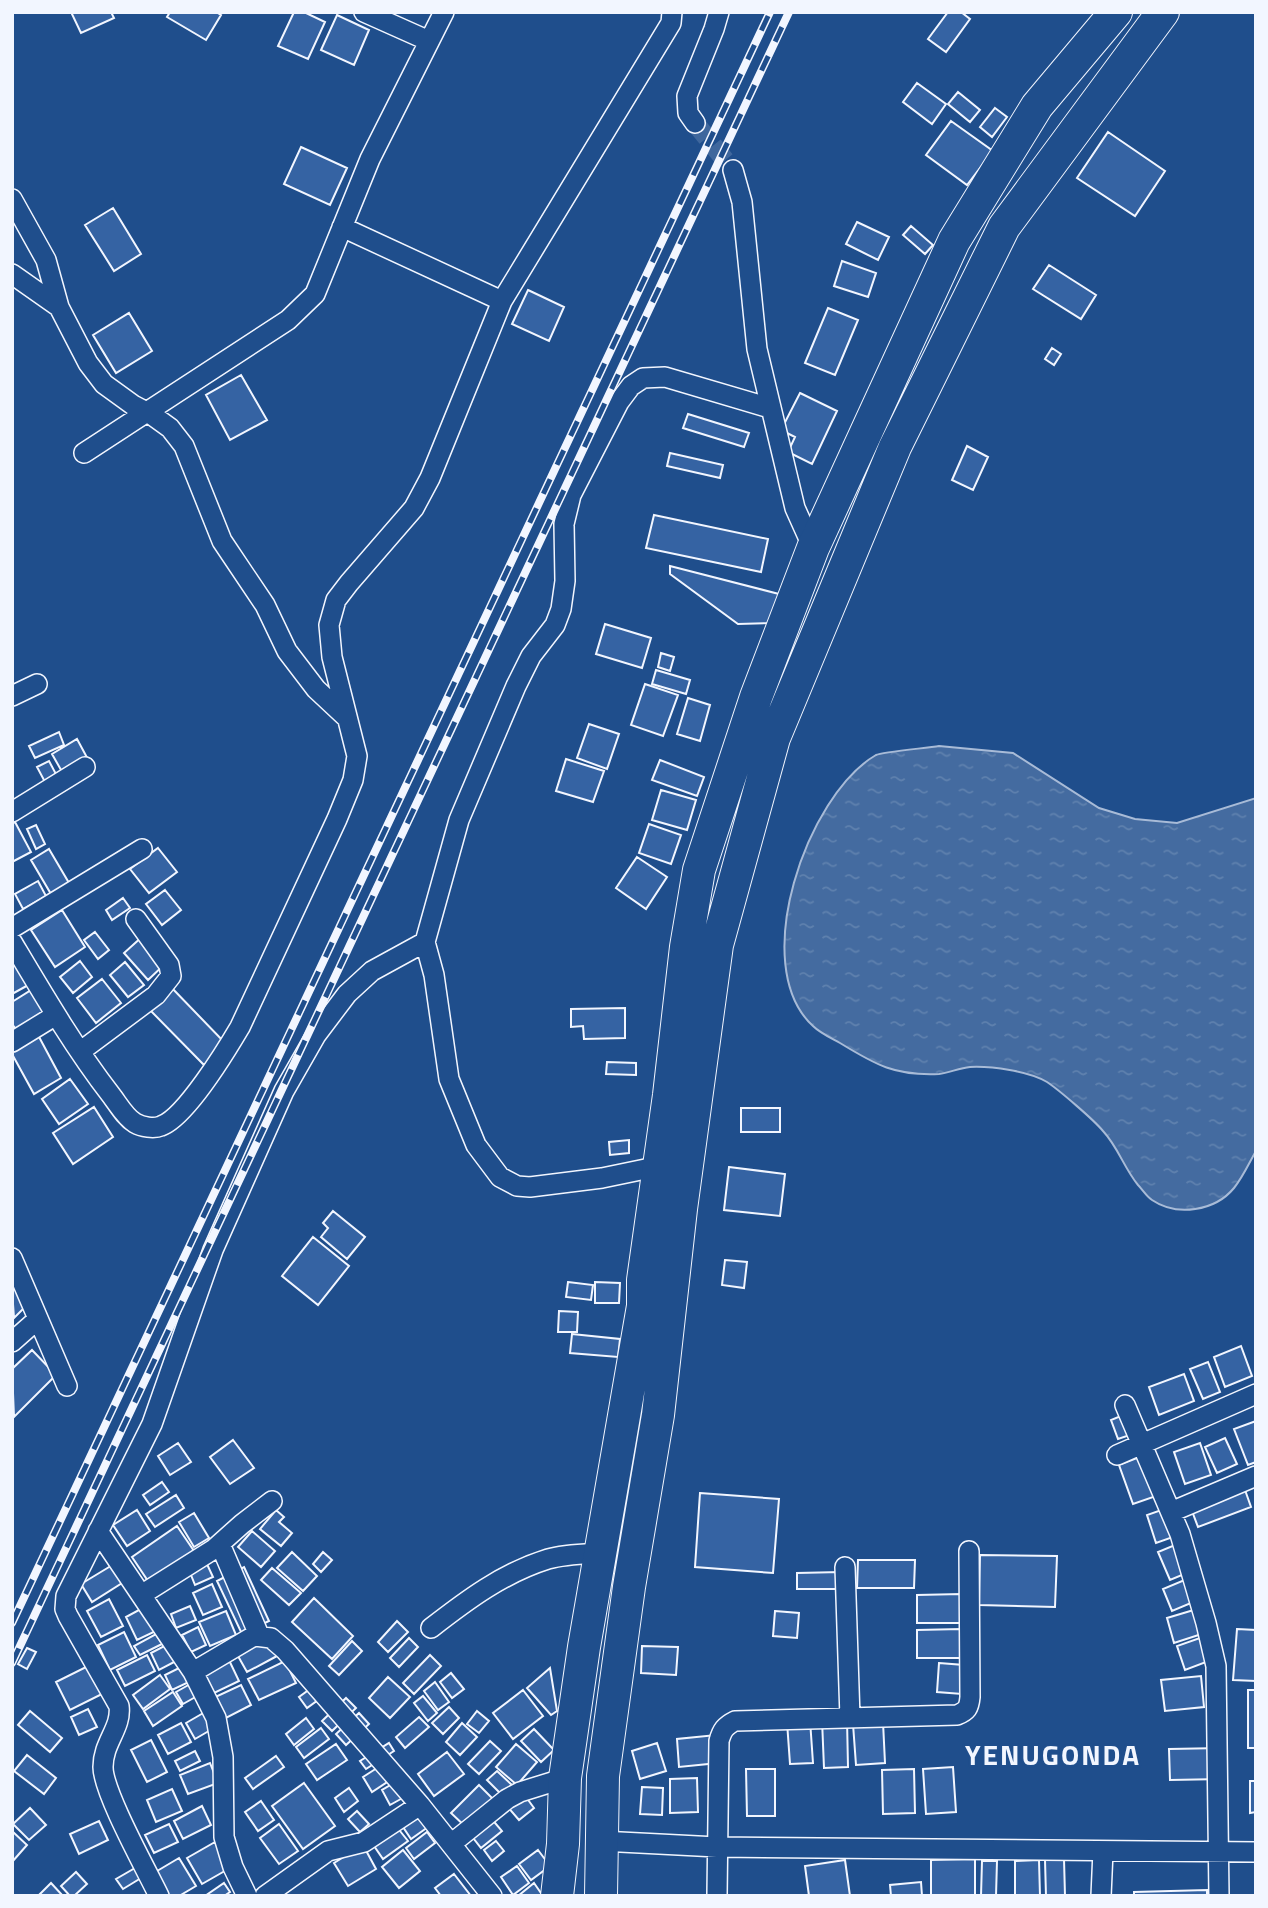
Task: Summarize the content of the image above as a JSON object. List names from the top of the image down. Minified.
{"districts":["YENUGONDA"]}
